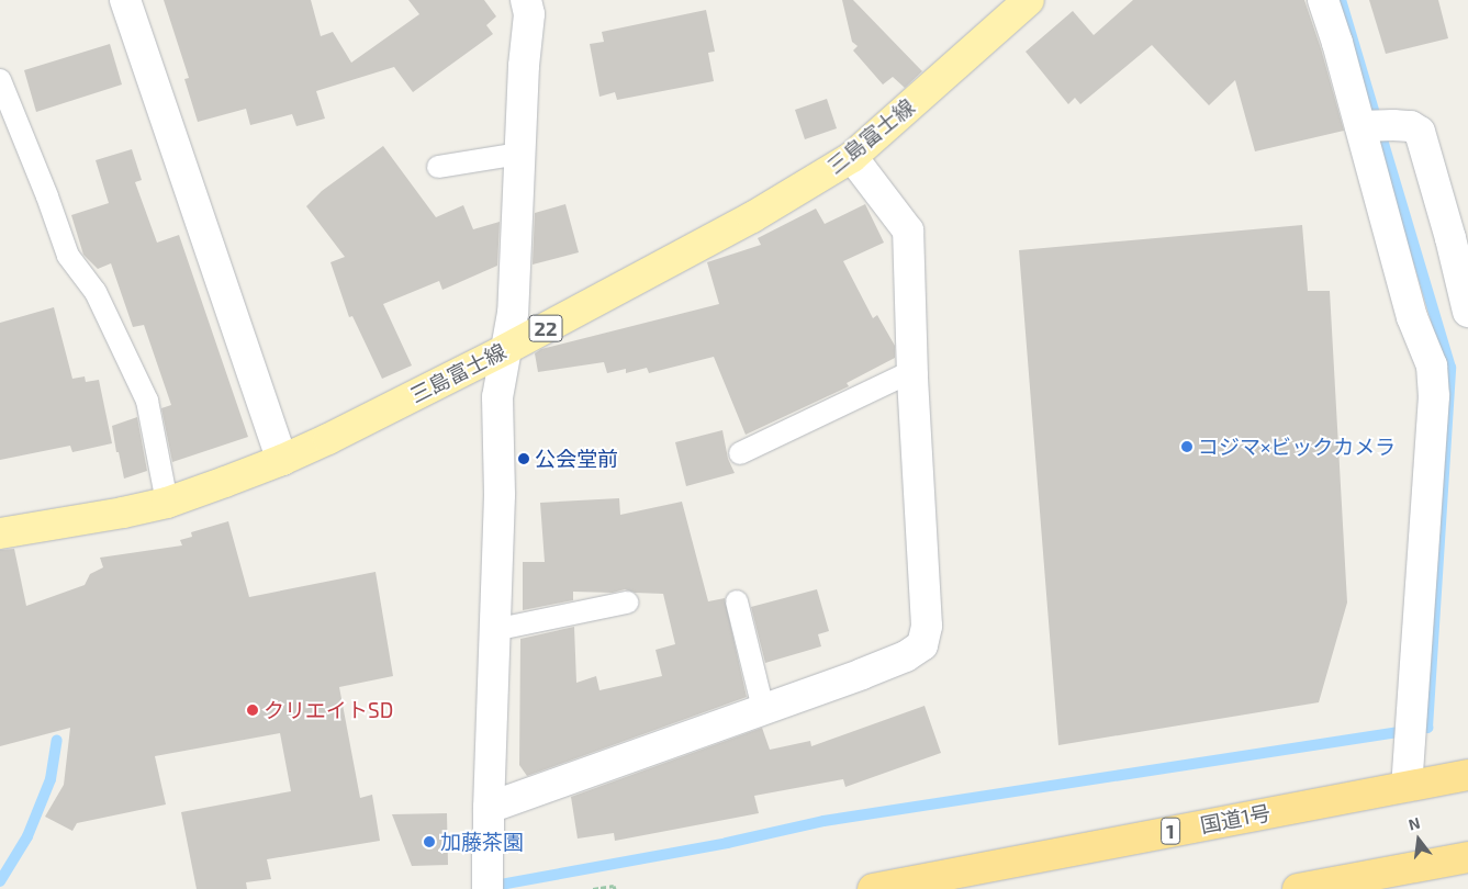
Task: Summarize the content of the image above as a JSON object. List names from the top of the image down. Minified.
{"streets":{"highway":["国道1号","1"],"main road":["三島富士線","22"]},"places":["コジマ×ビックカメラ","公会堂前","クリエイトSD","加藤茶園"],"north":"top"}
